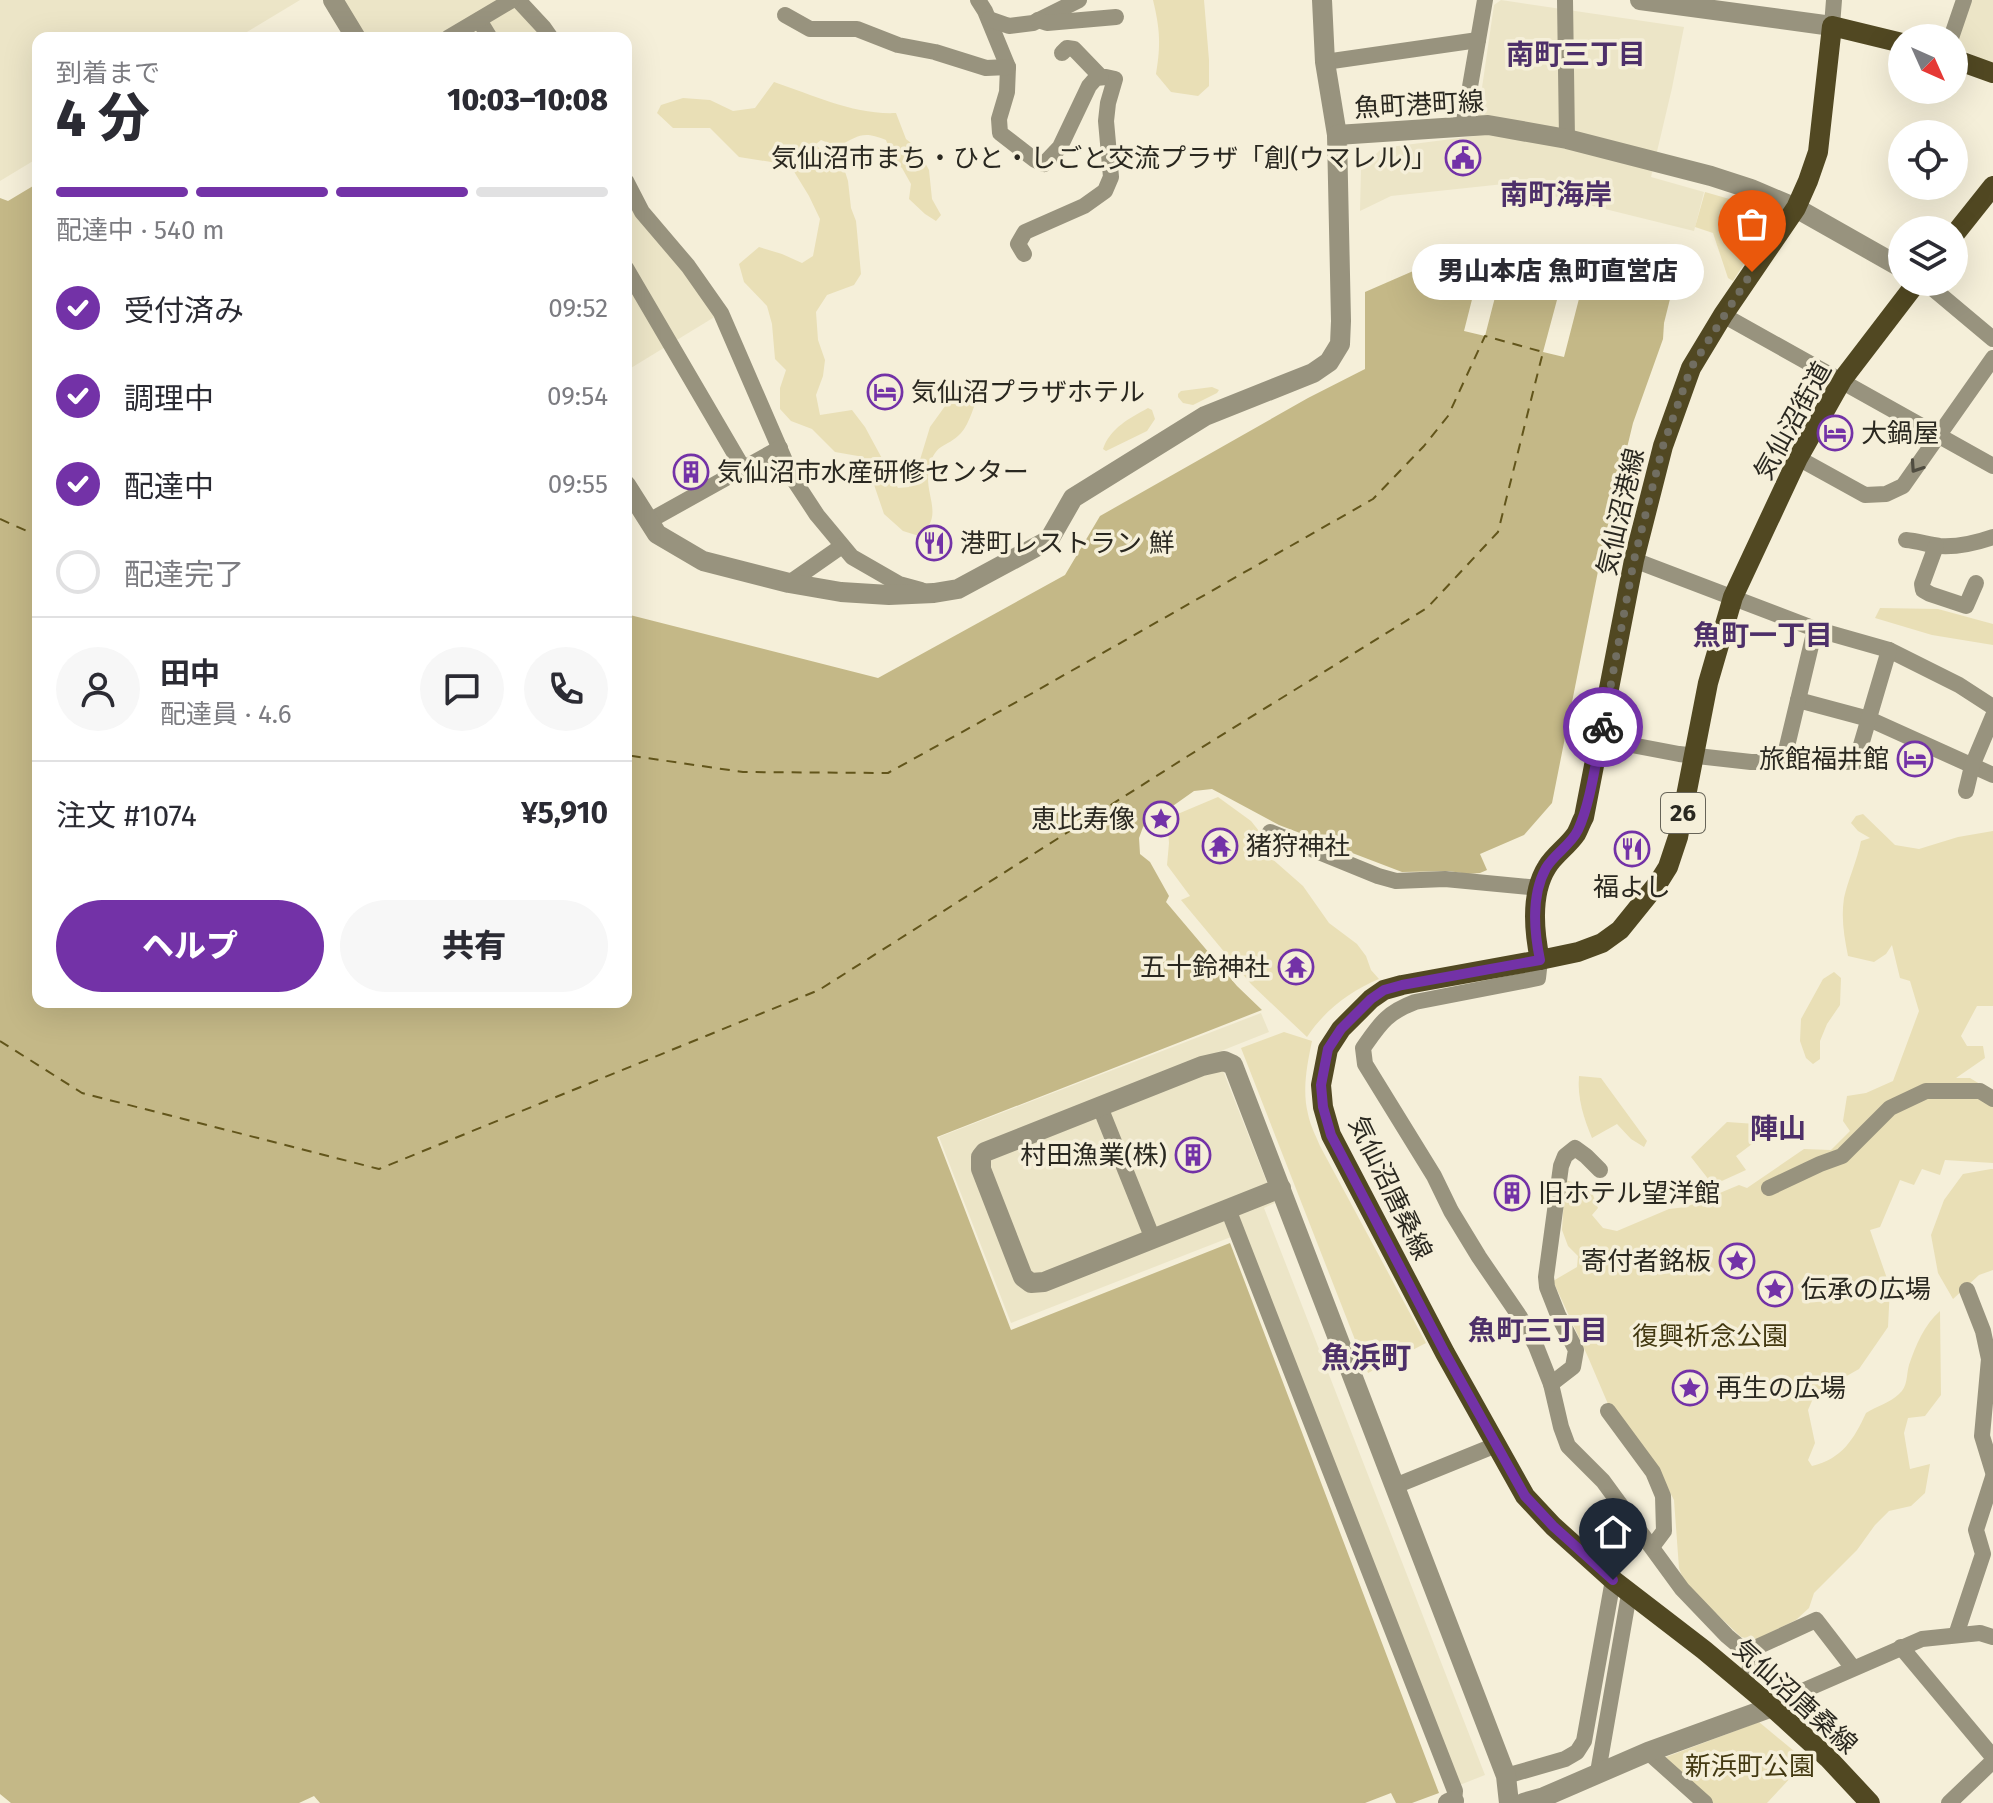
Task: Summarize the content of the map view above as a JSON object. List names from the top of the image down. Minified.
{"streets":{"main road":["気仙沼街道","気仙沼港線","26","気仙沼唐桑線"],"street":["魚町港町線"]},"crossings":[["魚町港町線","気仙沼港線"],["気仙沼街道","気仙沼唐桑線"],["気仙沼港線","気仙沼唐桑線"]],"districts":["南町三丁目","南町海岸","魚町一丁目","陣山","魚町三丁目","魚浜町"],"parks":["復興祈念公園","新浜町公園"],"places":{"public building":["気仙沼市まち・ひと・しごと交流プラザ「創(ウマレル)」"],"other":["男山本店 魚町直営店"],"hotel":["気仙沼プラザホテル","大鍋屋","旅館福井館"],"building":["気仙沼市水産研修センター","村田漁業(株)","旧ホテル望洋館"],"restaurant":["港町レストラン 鮮","福よし"],"place":["恵比寿像","寄付者銘板","伝承の広場","再生の広場"],"temple":["猪狩神社","五十鈴神社"]},"north":"bottom right","page":{"heading":["4 分","到着まで","10:03–10:08"],"panel":["田中","配達員 · 4.6","注文 #1074","¥5,910"],"bar":"配達中 · 540 m","bubble":"男山本店 魚町直営店","list":[["受付済み","09:52"],["調理中","09:54"],["配達中","09:55"],"配達完了"],"buttons":["ヘルプ","共有"]}}
